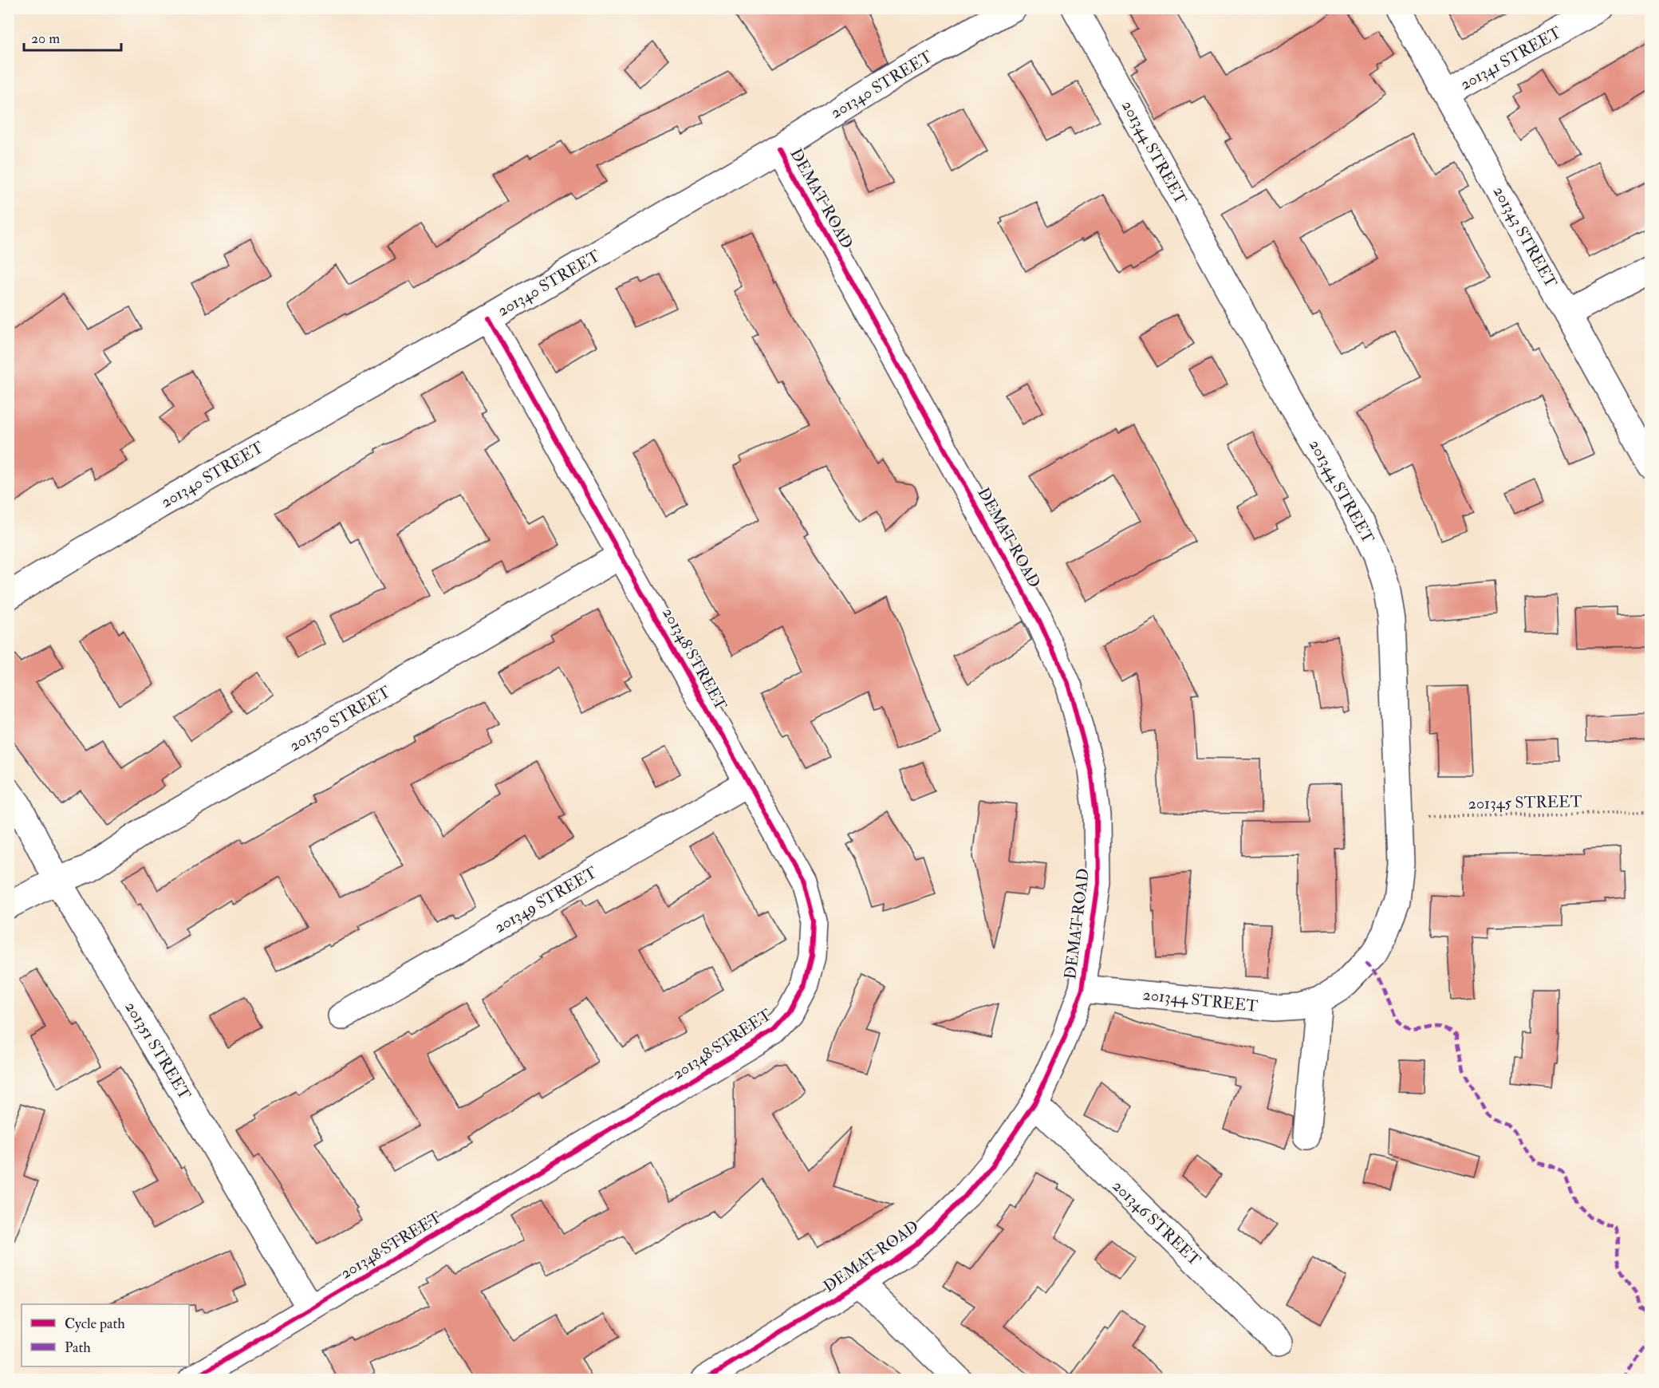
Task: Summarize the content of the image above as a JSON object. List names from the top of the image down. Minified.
{"streets":{"street":["201341 STREET","201340 STREET","201344 STREET","DEMAT ROAD","201343 STREET","201348 STREET","201350 STREET","201349 STREET","201351 STREET","201346 STREET"],"path":["201345 STREET"]},"crossings":[["201341 STREET","201343 STREET"],["201340 STREET","DEMAT ROAD"],["201340 STREET","201348 STREET"],["201344 STREET","DEMAT ROAD"],["201344 STREET","201345 STREET"],["DEMAT ROAD","201346 STREET"],["201348 STREET","201350 STREET"],["201348 STREET","201349 STREET"],["201348 STREET","201351 STREET"],["201350 STREET","201351 STREET"]],"legend":["Cycle path","Path"],"scale_bar":"20 m"}
